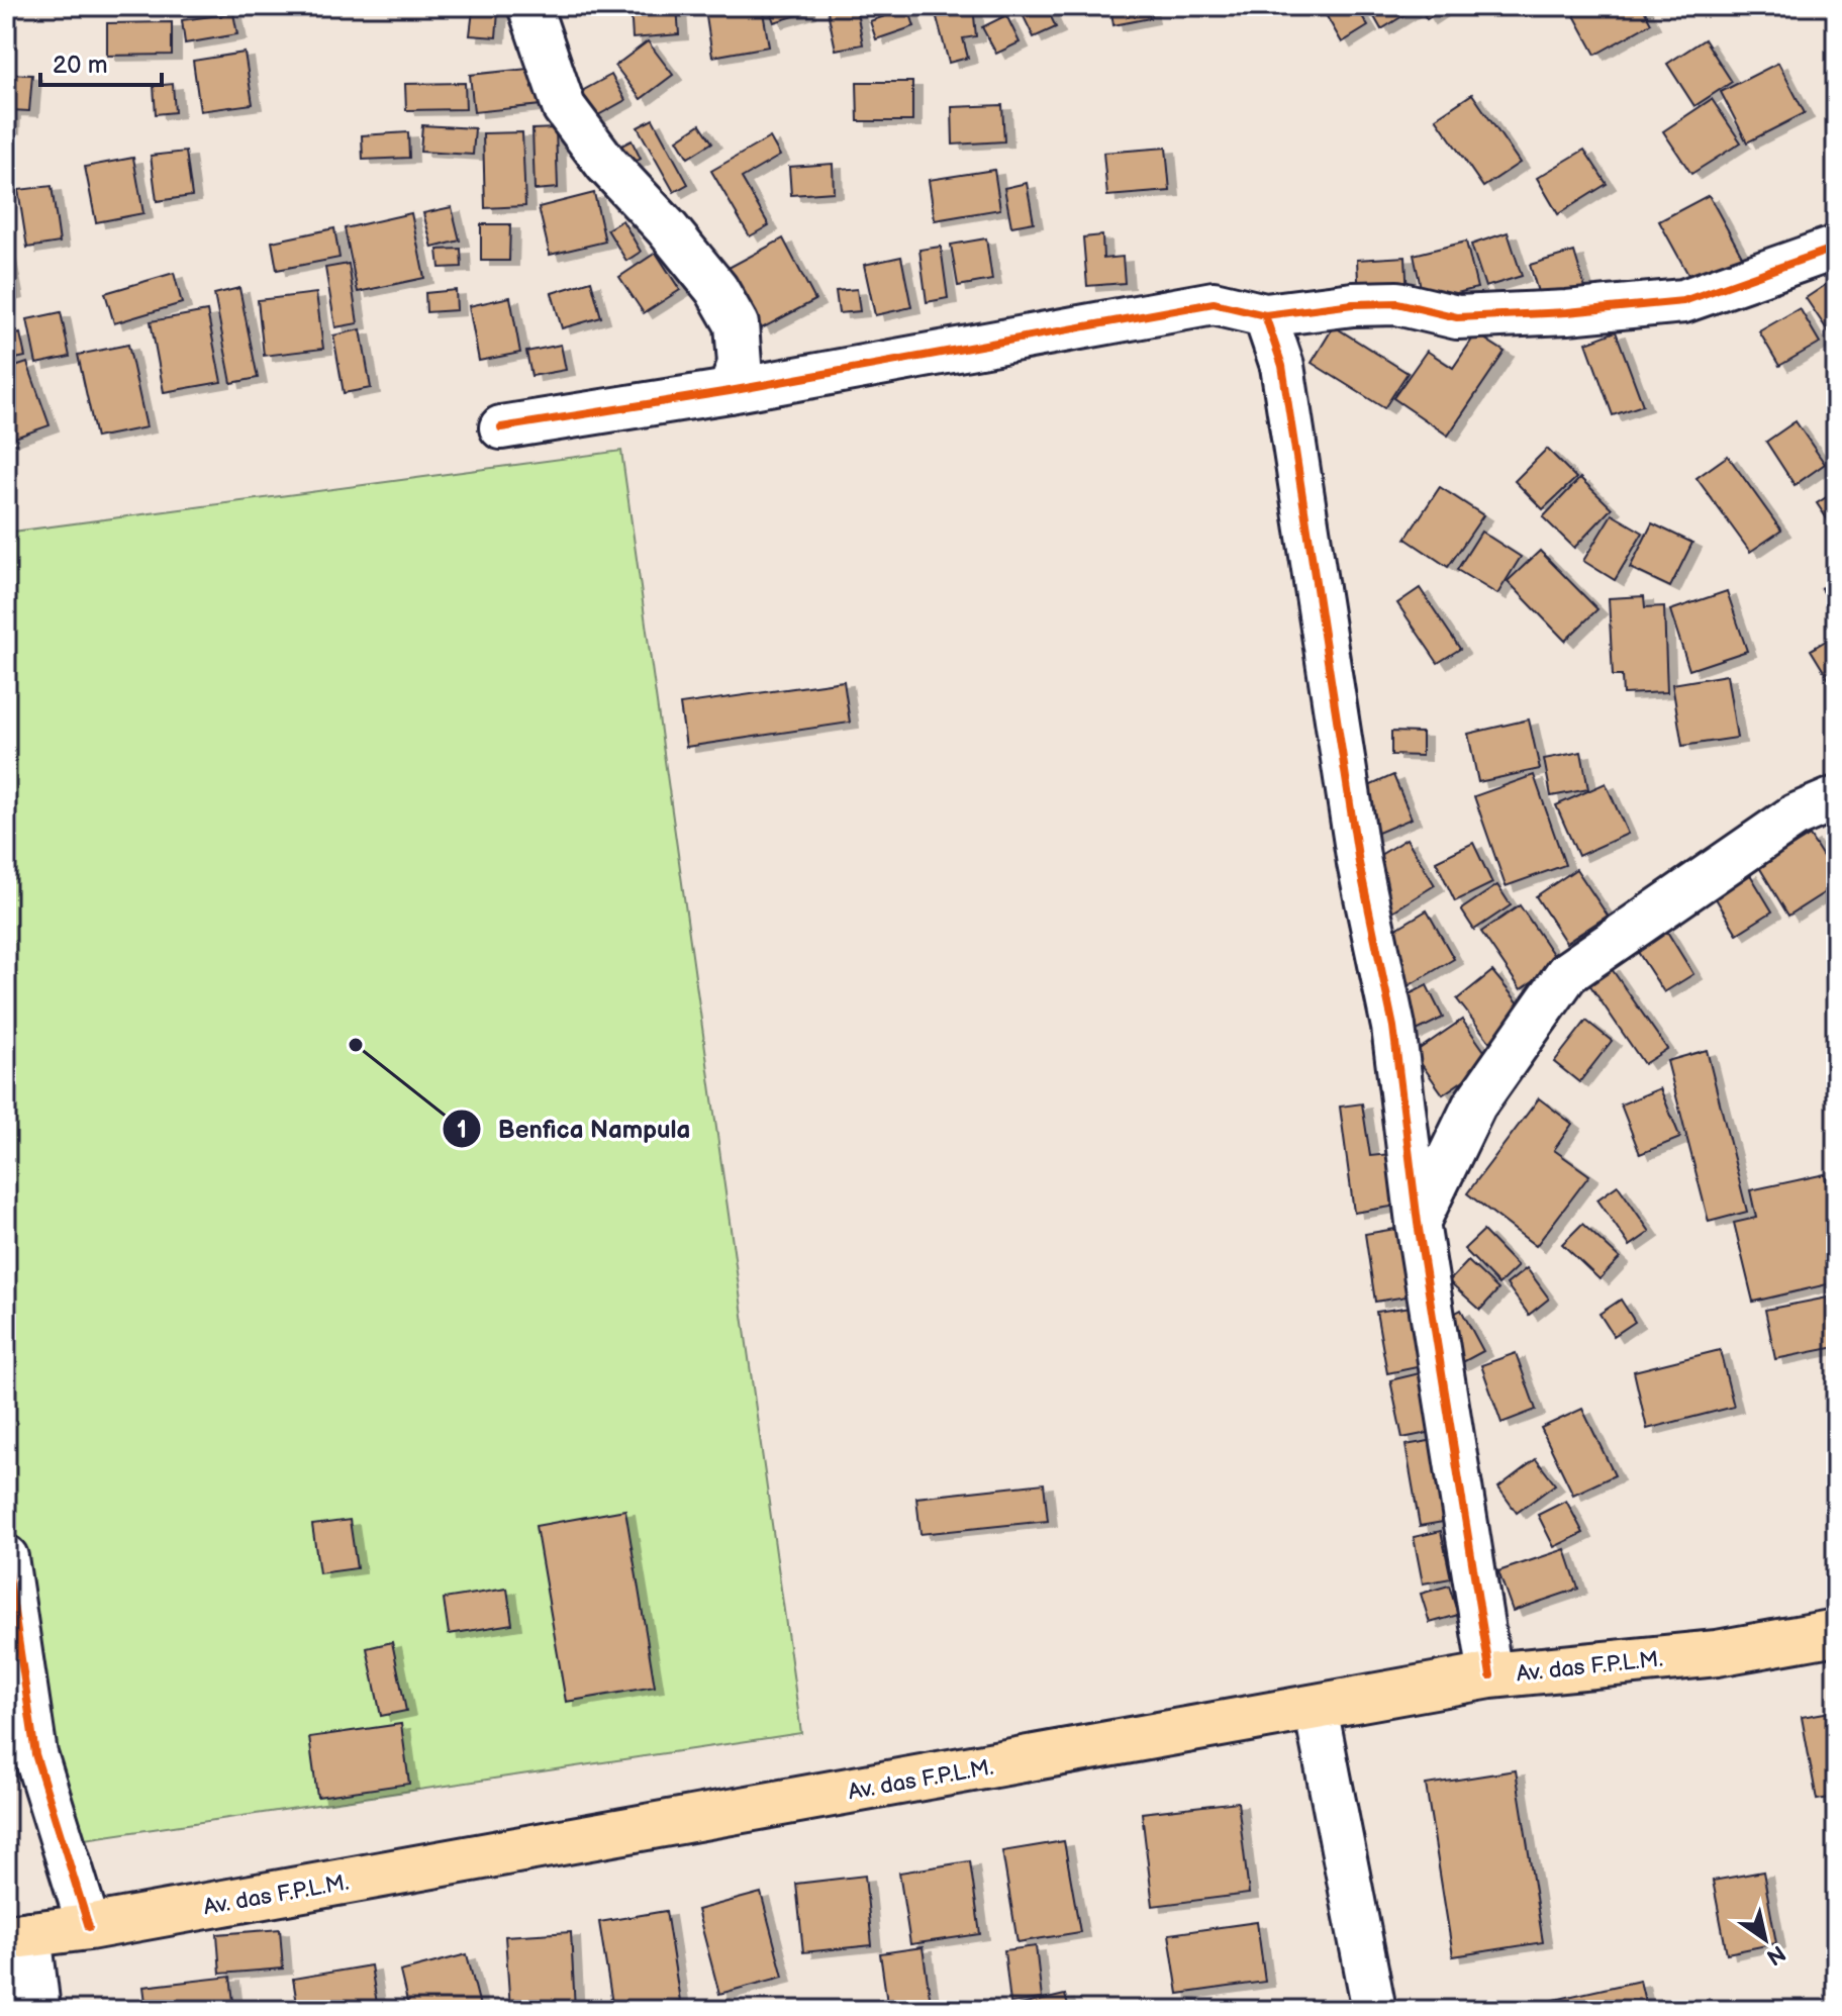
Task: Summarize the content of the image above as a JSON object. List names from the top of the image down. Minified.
{"streets":{"main road":["Av. das F.P.L.M."]},"places":["Benfica Nampula"],"scale_bar":"20 m","north":"bottom right"}
